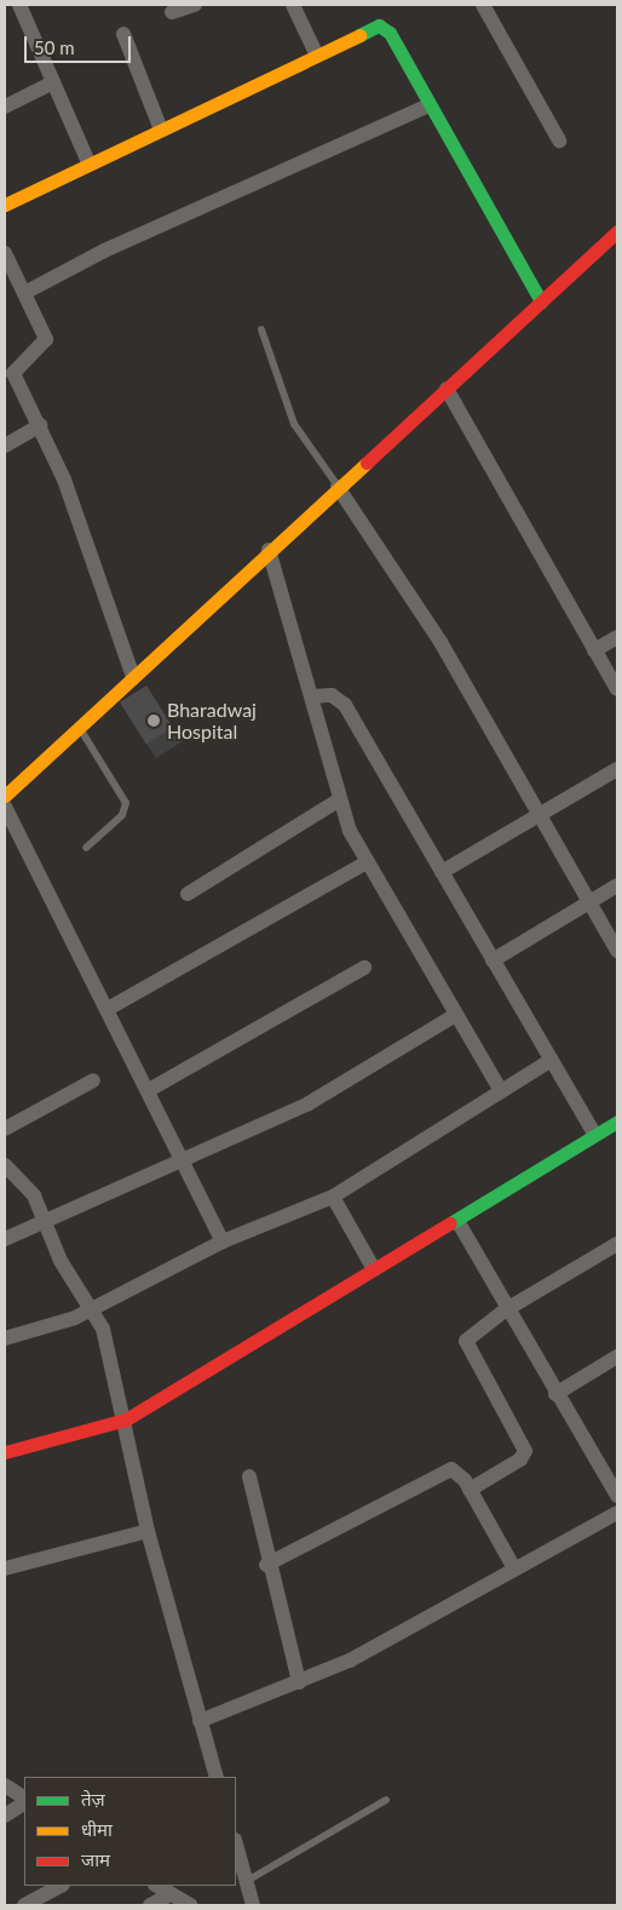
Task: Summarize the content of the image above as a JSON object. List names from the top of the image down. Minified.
{"places":["Bharadwaj Hospital"],"legend":["तेज़","धीमा","जाम"],"scale_bar":"50 m"}
